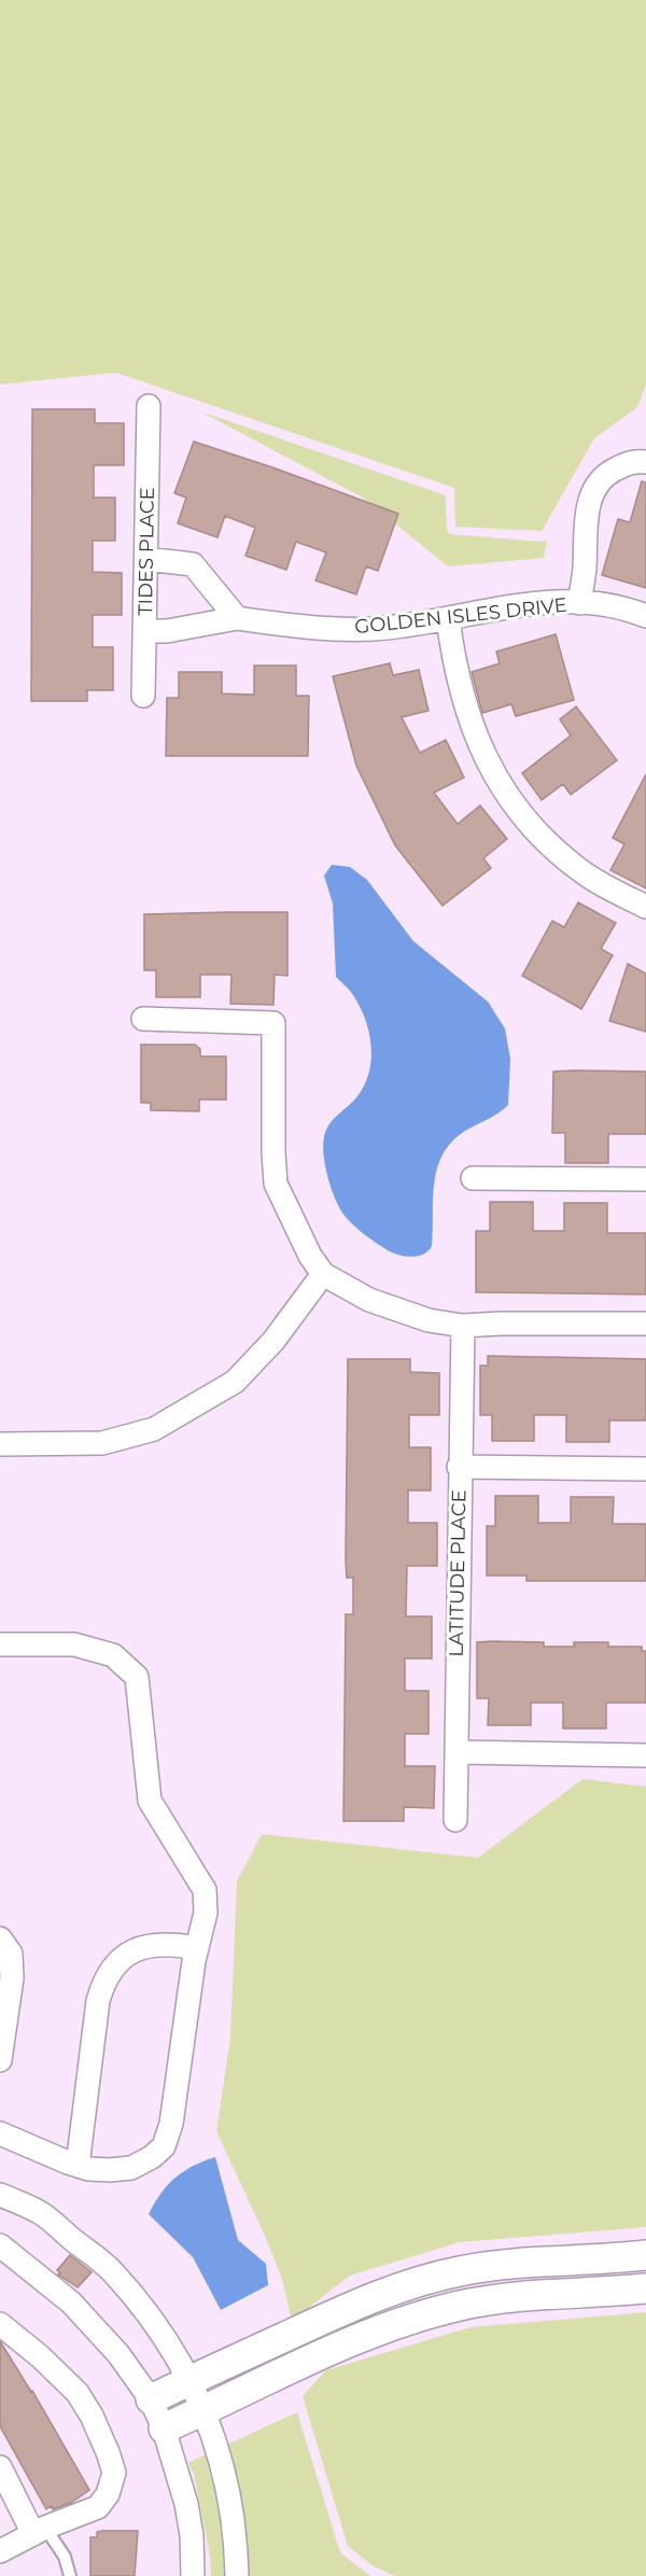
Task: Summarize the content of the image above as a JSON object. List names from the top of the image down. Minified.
{"streets":{"street":["TIDES PLACE","GOLDEN ISLES DRIVE","LATITUDE PLACE"]},"crossings":[["TIDES PLACE","GOLDEN ISLES DRIVE"]]}
